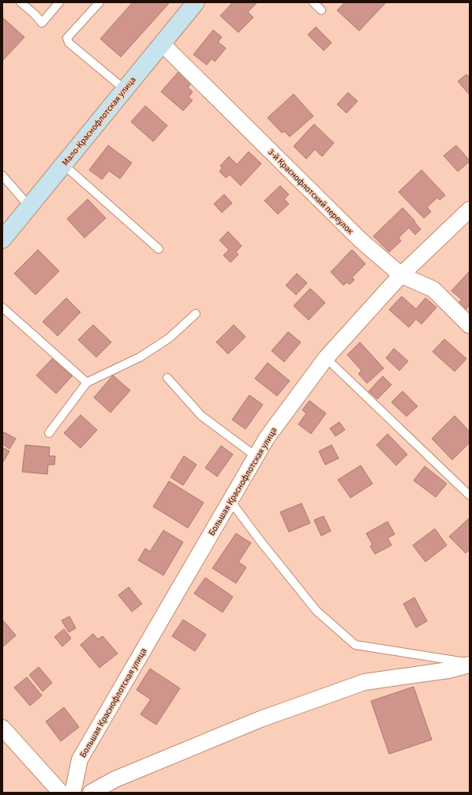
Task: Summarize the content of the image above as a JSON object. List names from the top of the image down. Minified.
{"streets":{"street":["Мало-Краснофлотская улица","3-й Краснофлотский переулок","Большая Краснофлотская улица"]},"crossings":[["Мало-Краснофлотская улица","3-й Краснофлотский переулок"],["3-й Краснофлотский переулок","Большая Краснофлотская улица"]]}
